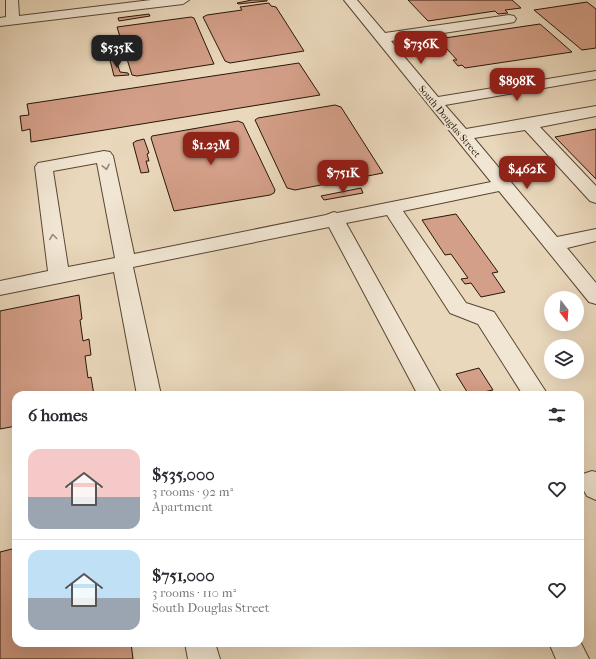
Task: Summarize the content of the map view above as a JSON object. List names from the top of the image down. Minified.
{"streets":{"street":["South Douglas Street"]},"north":"bottom","page":{"price":["$736K","$535K","$898K","$1.23M","$462K","$751K"],"heading":"6 homes","list":[{"name":"$535,000","note":"3 rooms · 92 m² · Apartment"},{"name":"$751,000","note":"3 rooms · 110 m² · South Douglas Street"}]}}
